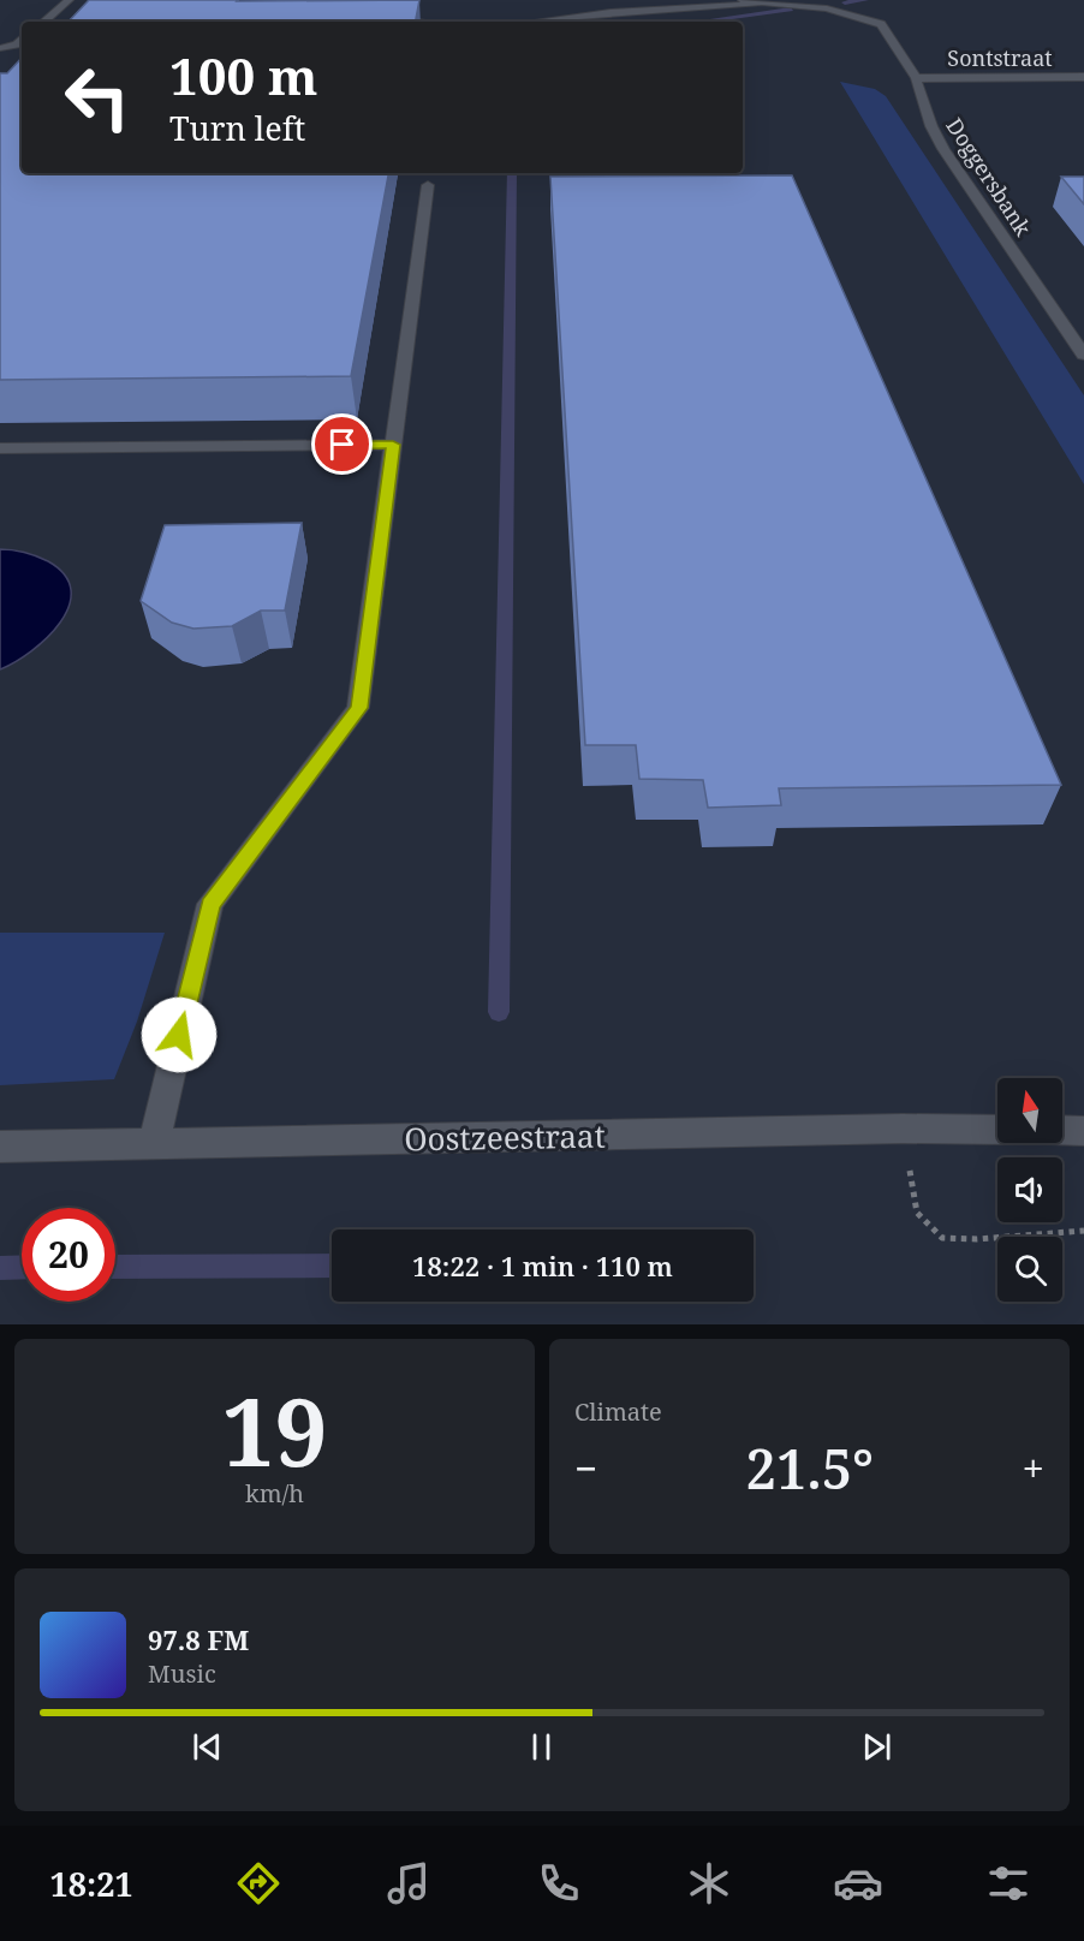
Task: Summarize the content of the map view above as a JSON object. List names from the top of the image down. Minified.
{"streets":{"street":["Sontstraat","Doggersbank","Oostzeestraat"]},"crossings":[["Sontstraat","Doggersbank"]],"north":"top","page":{"turn":["100 m","Turn left"],"limit":"20","trip":"18:22 · 1 min · 110 m","tile":[["19","km/h"],"Climate"],"heat":["−","21.5°","+"],"song":["97.8 FM","Music"],"tabs":"18:21"}}
